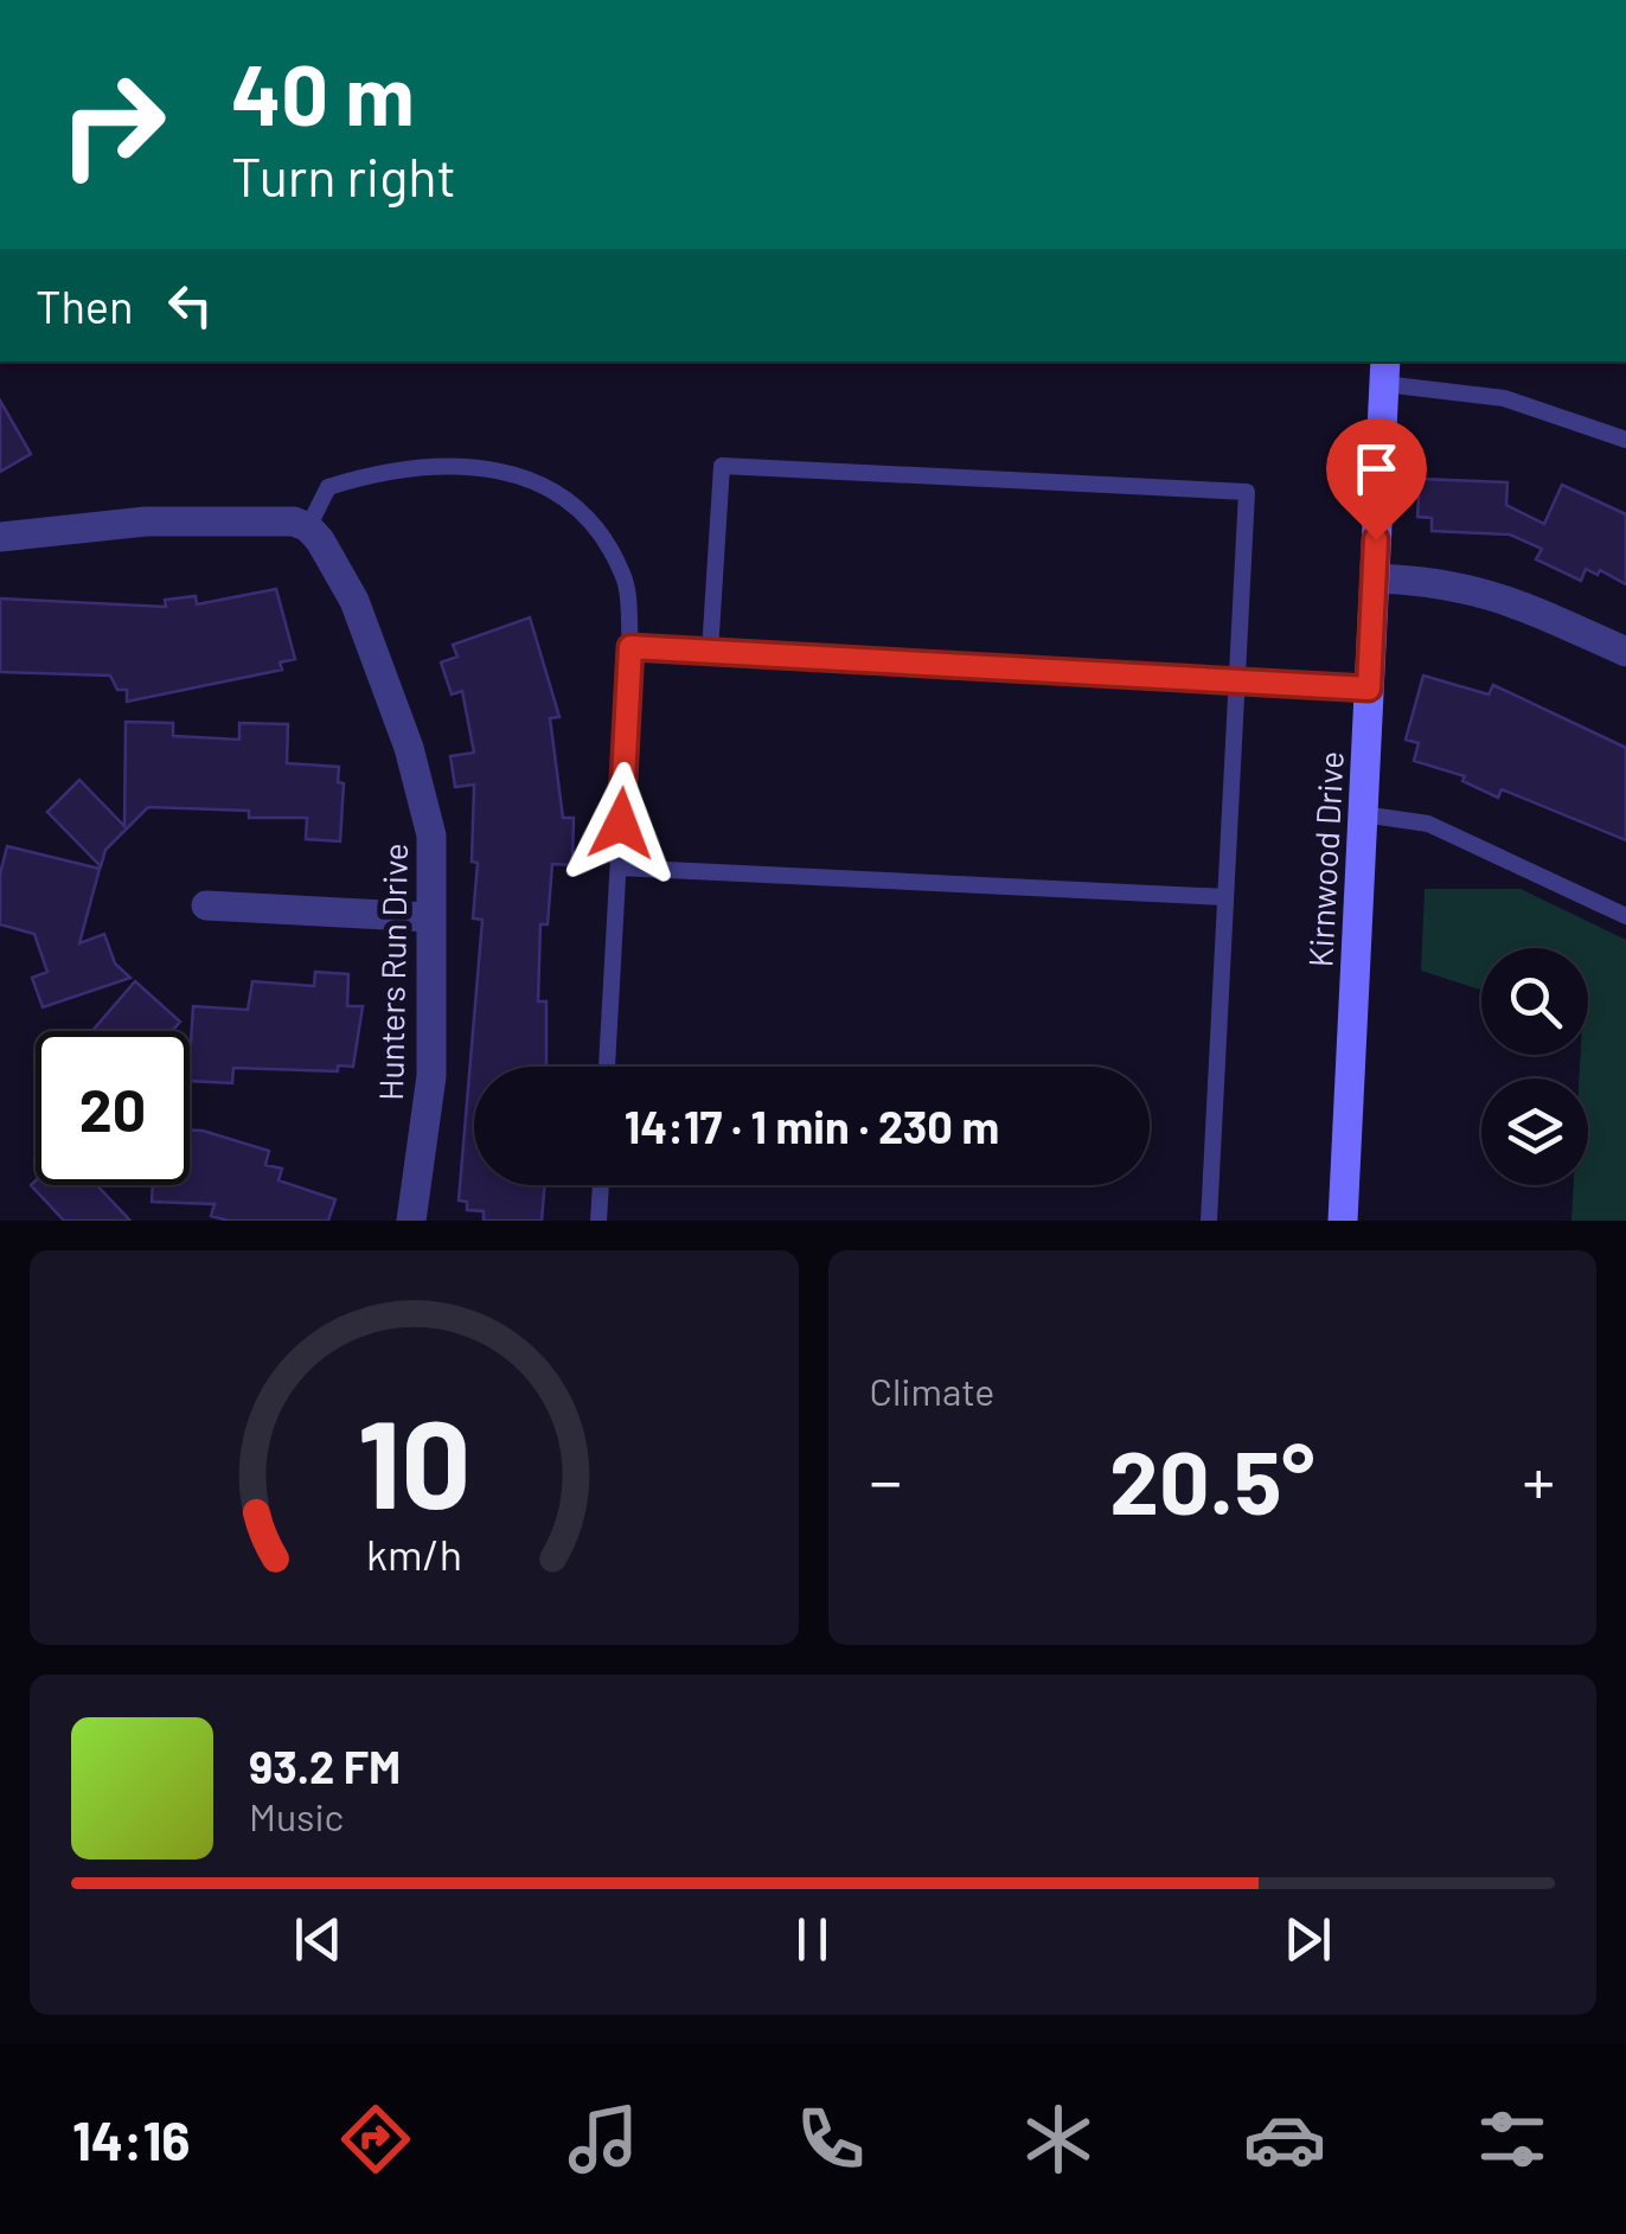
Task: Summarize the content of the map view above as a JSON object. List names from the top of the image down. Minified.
{"streets":{"street":["Kirnwood Drive","Hunters Run Drive"]},"page":{"turn":["40 m","Turn right"],"then":"Then","limit":"20","trip":"14:17 · 1 min · 230 m","tile":"Climate","heat":["−","20.5°","+"],"song":["93.2 FM","Music"],"tabs":"14:16","gauge":["10","km/h"]}}
